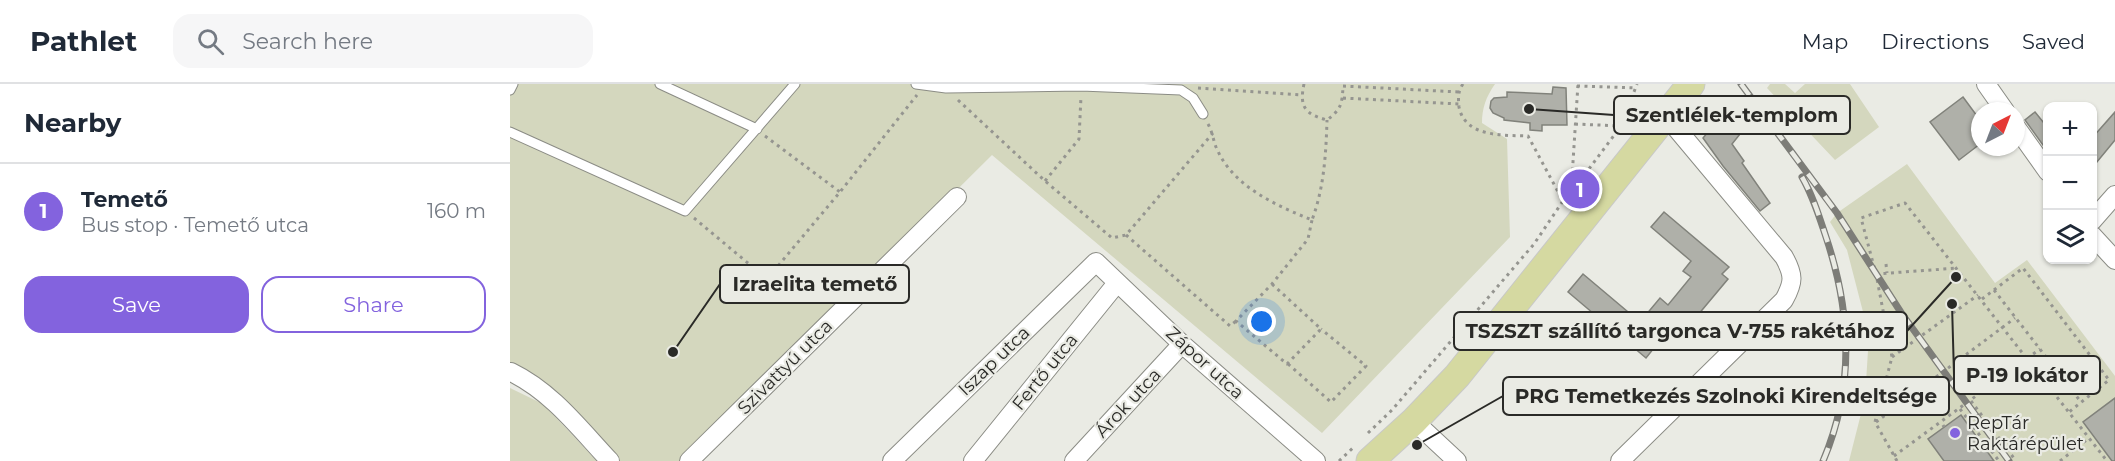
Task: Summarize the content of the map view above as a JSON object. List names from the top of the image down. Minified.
{"streets":{"street":["Iszap utca","Zápor utca","Szivattyú utca","Fertő utca","Árok utca"]},"crossings":[["Iszap utca","Zápor utca"],["Zápor utca","Fertő utca"],["Zápor utca","Árok utca"]],"places":["Szentlélek-templom","TSZSZT szállító targonca V-755 rakétához","P-19 lokátor","Izraelita temető","RepTár Raktárépület","PRG Temetkezés Szolnoki Kirendeltsége"],"north":"top right","page":{"header":"Pathlet","search":"Search here","nav":["Map","Directions","Saved"],"heading":"Nearby","map_buttons":["+","−"],"list":[{"mark":"1","name":"Temető","note":"Bus stop · Temető utca","value":"160 m"}],"pins":"1","buttons":["Save","Share"]}}
